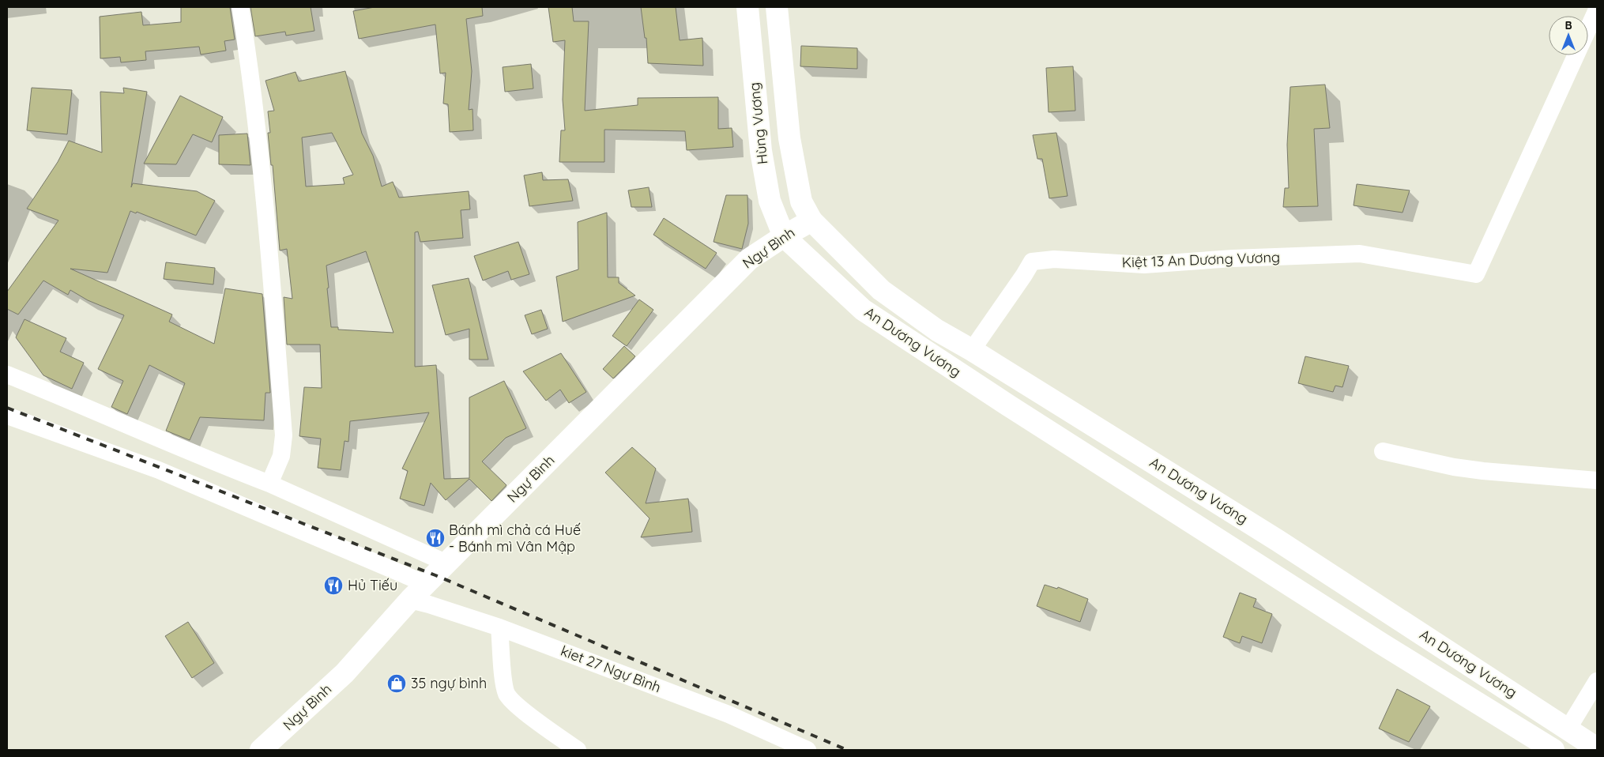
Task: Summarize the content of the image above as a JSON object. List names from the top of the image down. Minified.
{"streets":{"main road":["Hùng Vương","Ngự Bình","An Dương Vương"],"street":["Kiệt 13 An Dương Vương","kiet 27 Ngự Bình"]},"crossings":[["Hùng Vương","Ngự Bình"],["Hùng Vương","An Dương Vương"],["Ngự Bình","An Dương Vương"],["Ngự Bình","kiet 27 Ngự Bình"],["Kiệt 13 An Dương Vương","An Dương Vương"]],"places":{"restaurant":["Bánh mì chả cá Huế - Bánh mì Vân Mập","Hủ Tiếu"],"shop":["35 ngự bình"]},"north":"top"}
